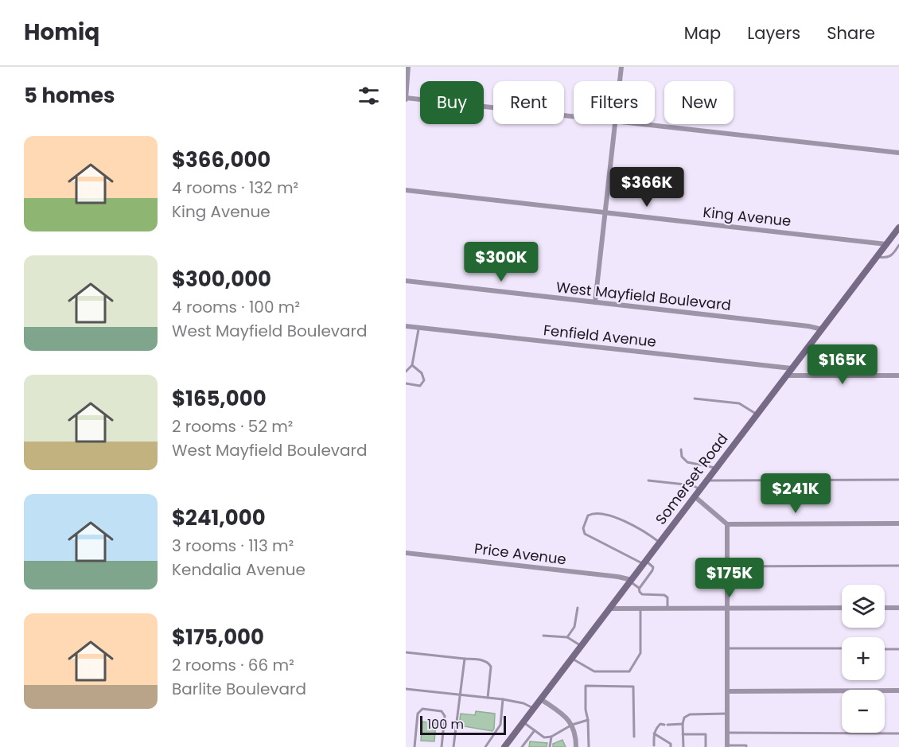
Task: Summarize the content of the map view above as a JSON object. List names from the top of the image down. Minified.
{"streets":{"main road":["Somerset Road"],"street":["King Avenue","West Mayfield Boulevard","Fenfield Avenue","Price Avenue"]},"crossings":[["King Avenue","Somerset Road"],["West Mayfield Boulevard","Somerset Road"],["Fenfield Avenue","Somerset Road"],["Somerset Road","Price Avenue"]],"scale_bar":"100 m","page":{"header":"Homiq","nav":["Map","Layers","Share"],"heading":"5 homes","chip":["Buy","Rent","Filters","New"],"list":[{"name":"$366,000","note":"4 rooms · 132 m² · King Avenue"},{"name":"$300,000","note":"4 rooms · 100 m² · West Mayfield Boulevard"},{"name":"$165,000","note":"2 rooms · 52 m² · West Mayfield Boulevard"},{"name":"$241,000","note":"3 rooms · 113 m² · Kendalia Avenue"},{"name":"$175,000","note":"2 rooms · 66 m² · Barlite Boulevard"}],"price":["$366K","$300K","$165K","$241K","$175K"],"map_buttons":["+","−"],"scale":"100 m"}}
